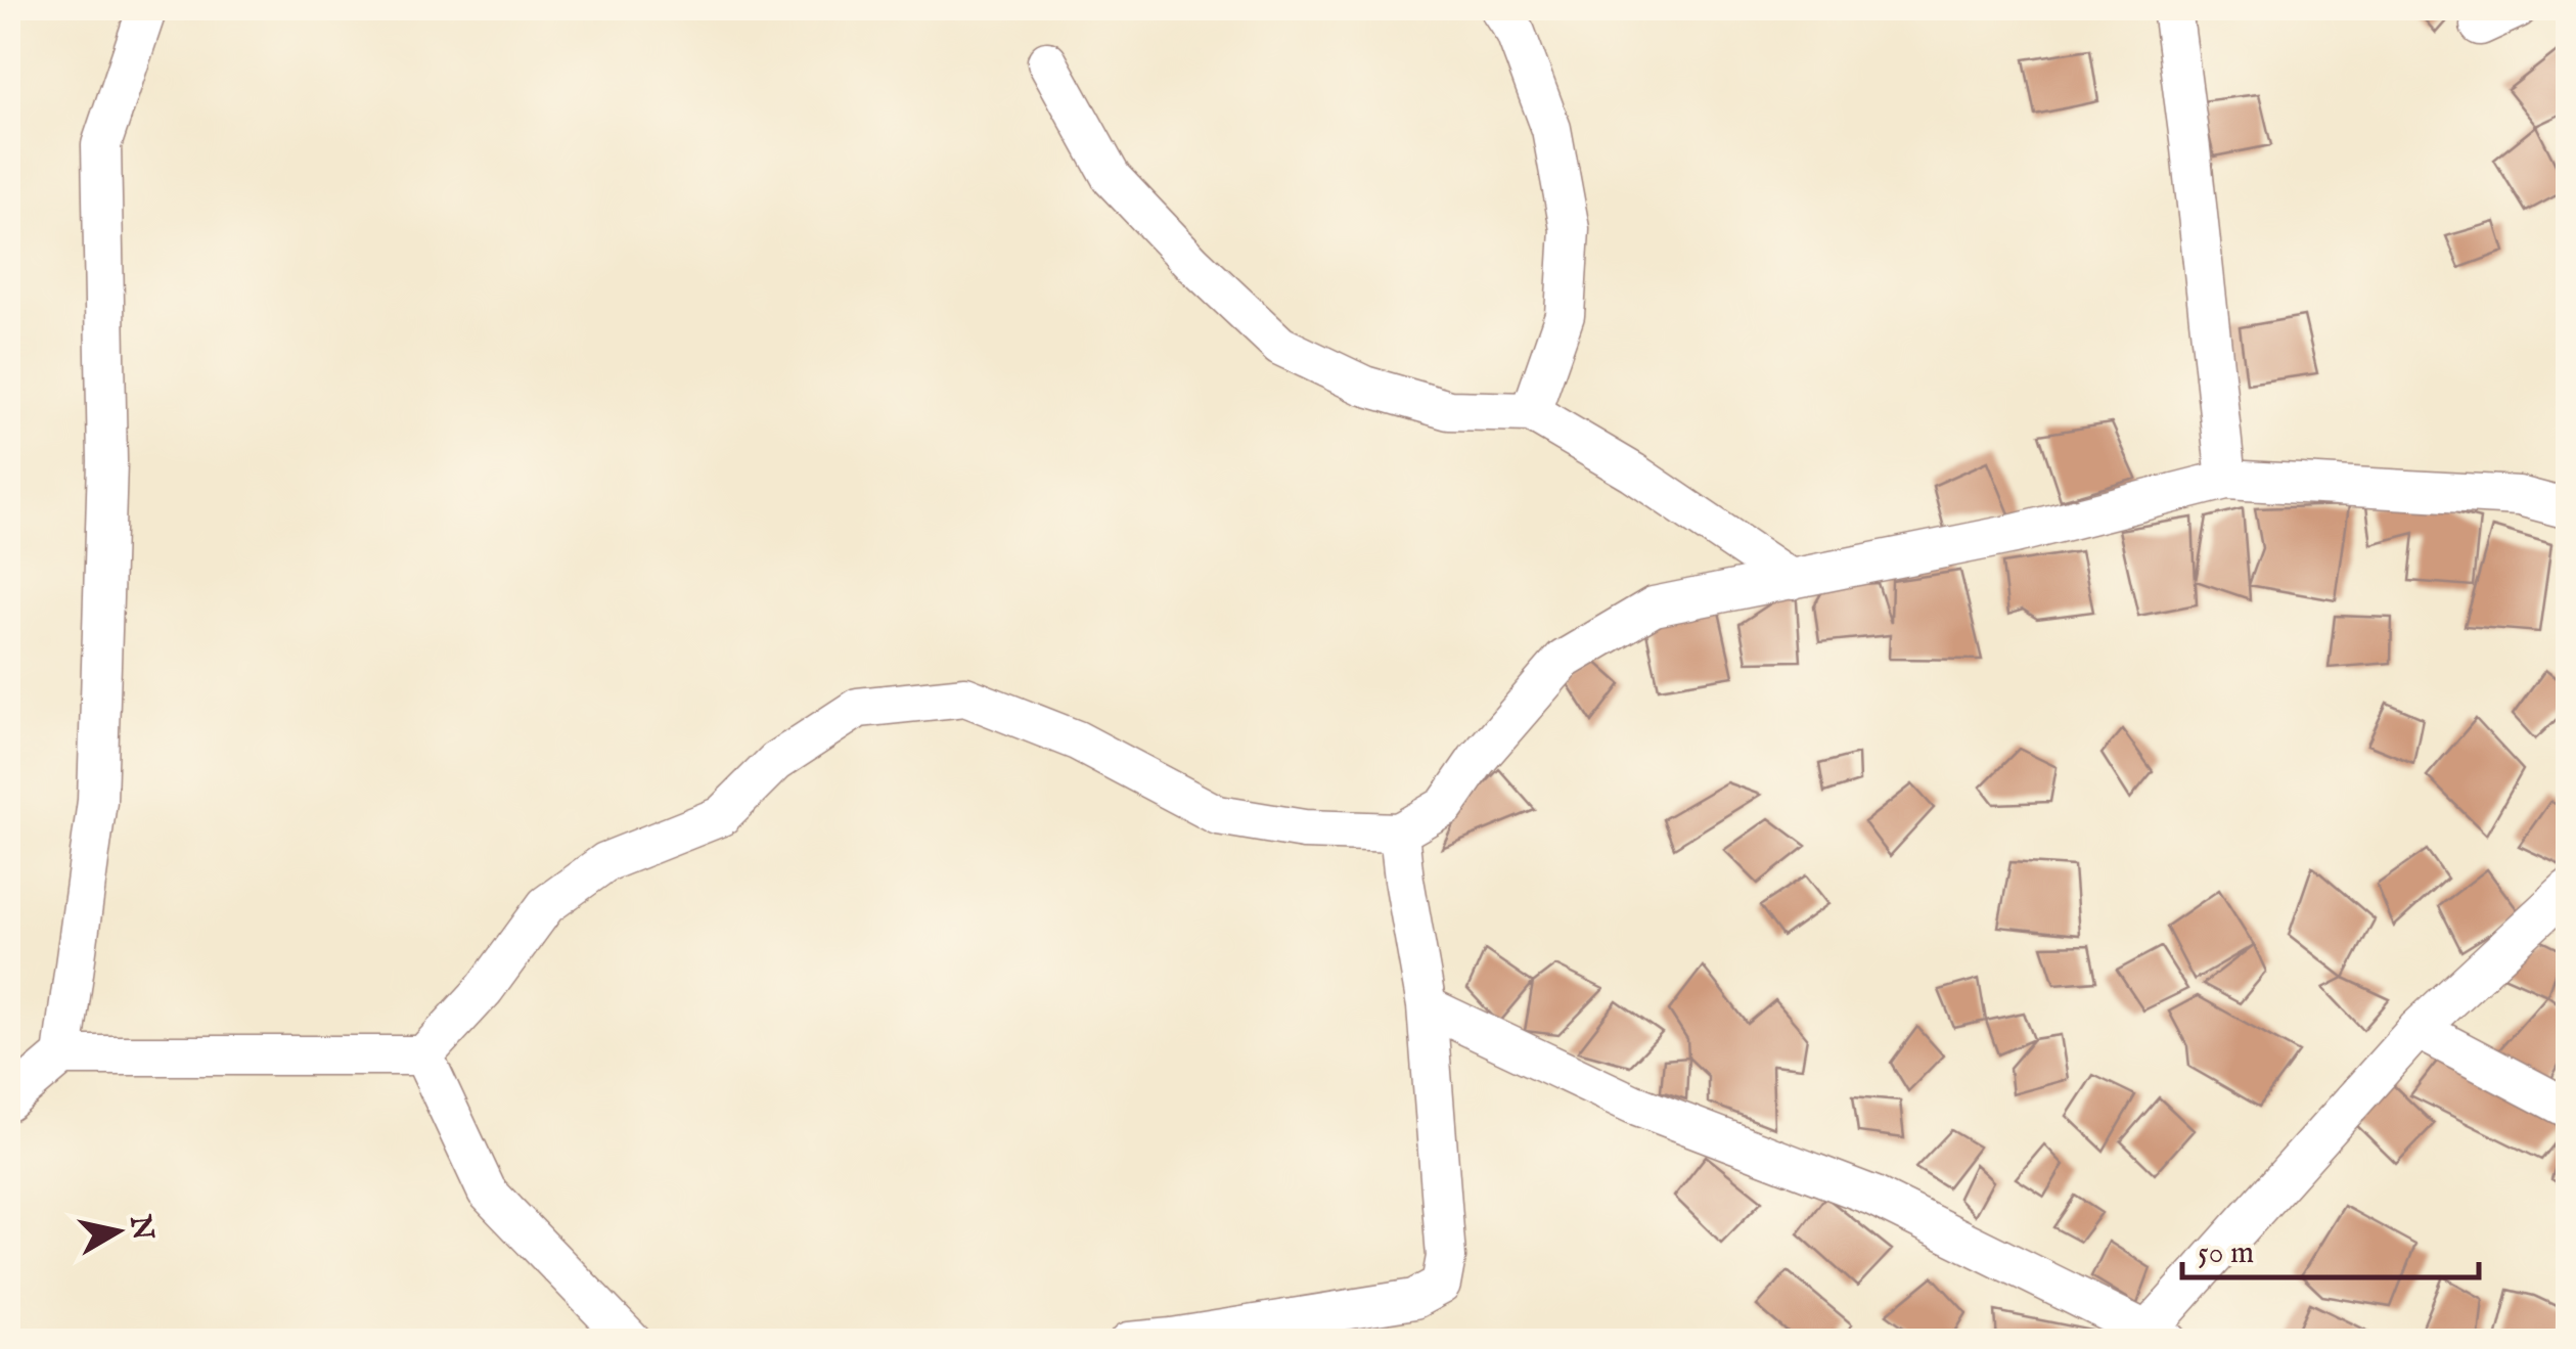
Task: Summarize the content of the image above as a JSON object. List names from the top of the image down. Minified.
{"scale_bar":"50 m","north":"right"}
